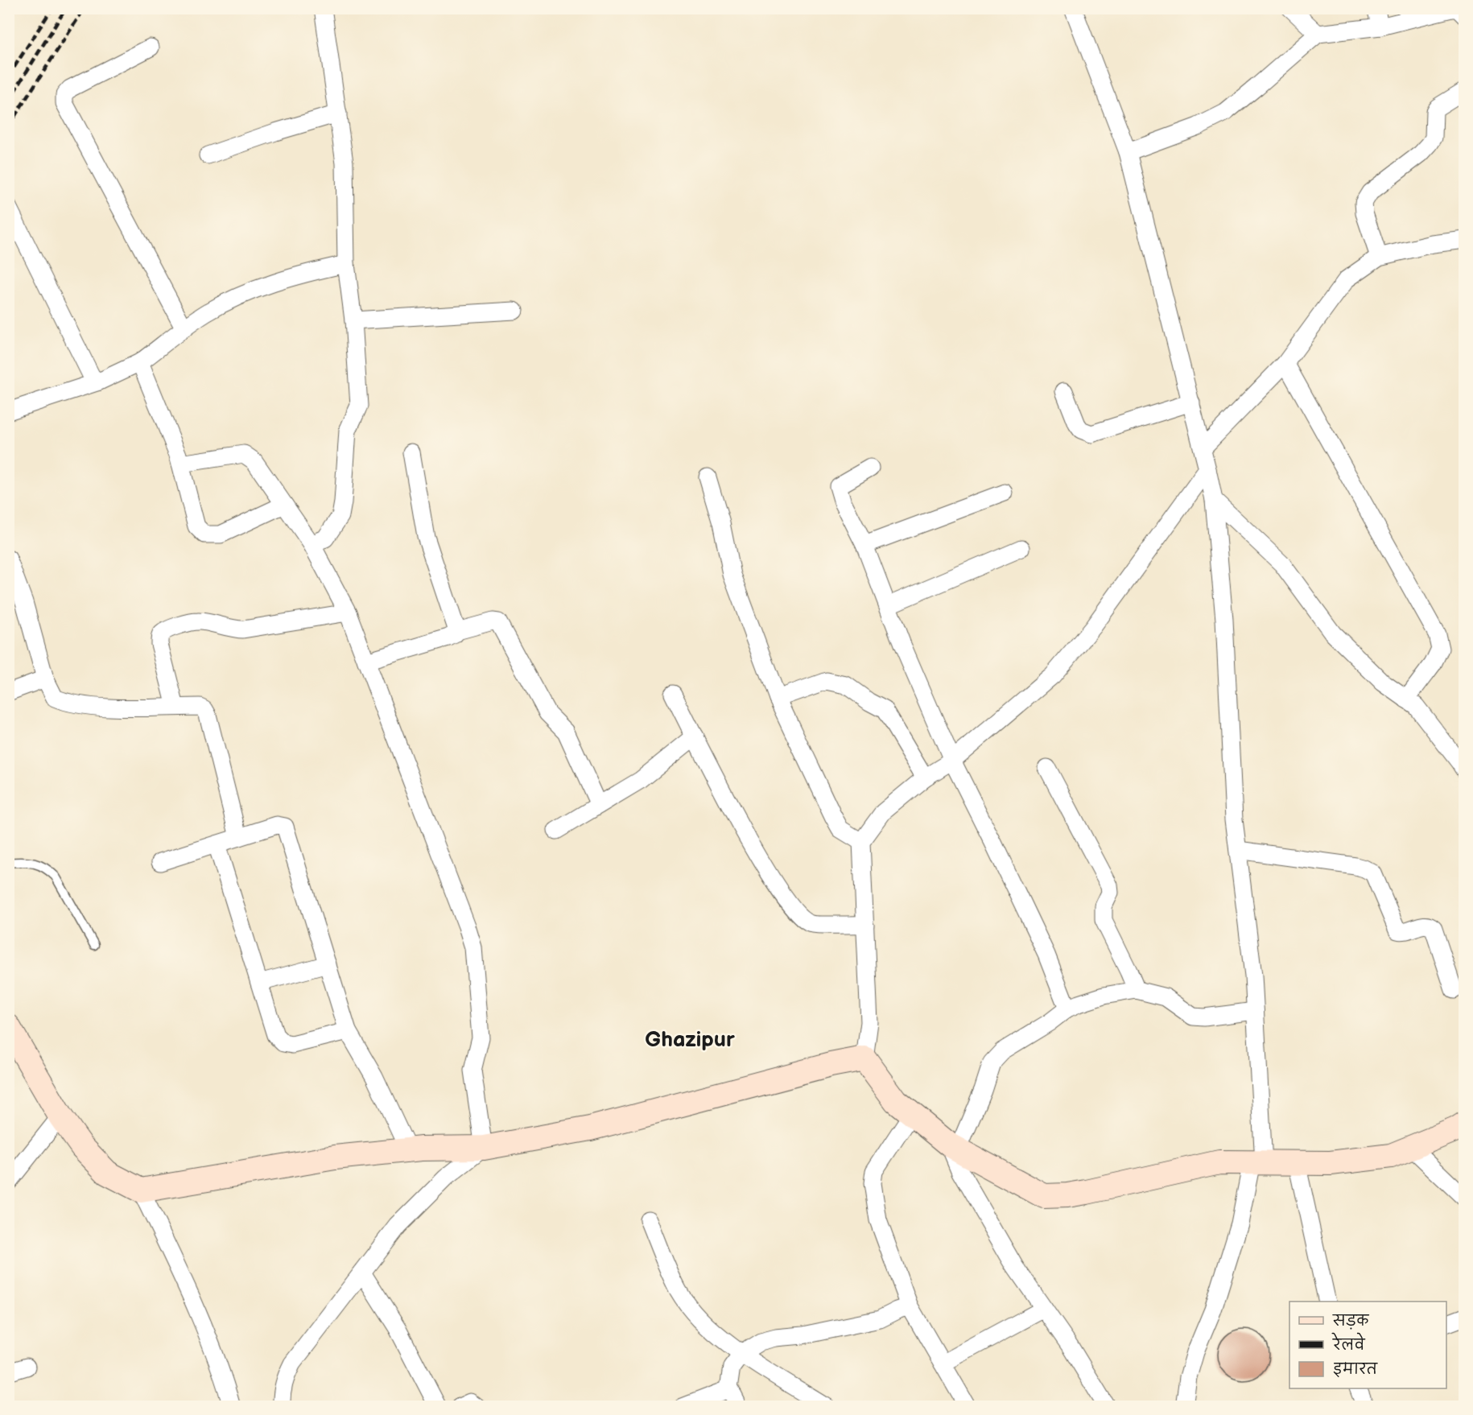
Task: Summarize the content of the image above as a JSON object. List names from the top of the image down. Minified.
{"districts":["Ghazipur"],"legend":["सड़क","रेलवे","इमारत"]}
